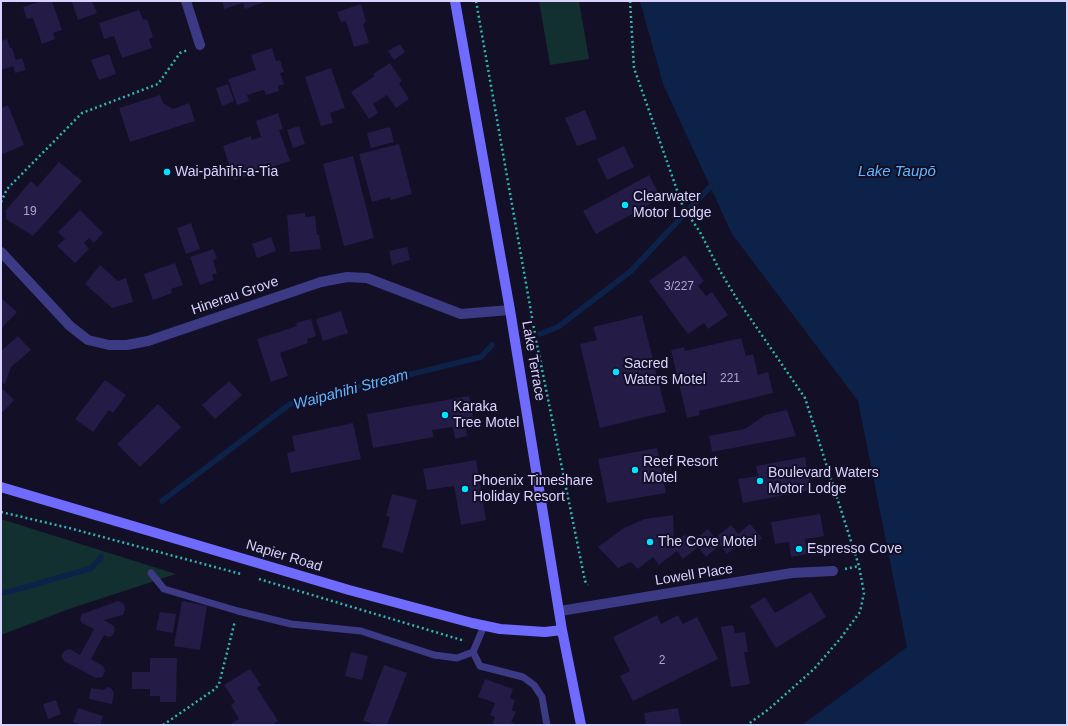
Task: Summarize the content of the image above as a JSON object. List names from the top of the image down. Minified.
{"streets":{"main road":["Lake Terrace","Napier Road"],"street":["Hinerau Grove","Lowell Place"]},"crossings":[["Hinerau Grove","Lake Terrace"],["Lake Terrace","Napier Road"],["Lake Terrace","Lowell Place"]],"water":["Lake Taupō","Waipahihi Stream"],"places":["Wai-pāhīhī-a-Tia","Clearwater Motor Lodge","Sacred Waters Motel","Karaka Tree Motel","Reef Resort Motel","Boulevard Waters Motor Lodge","Phoenix Timeshare Holiday Resort","The Cove Motel","Espresso Cove"],"house_numbers":["19","3/227","221","2"]}
